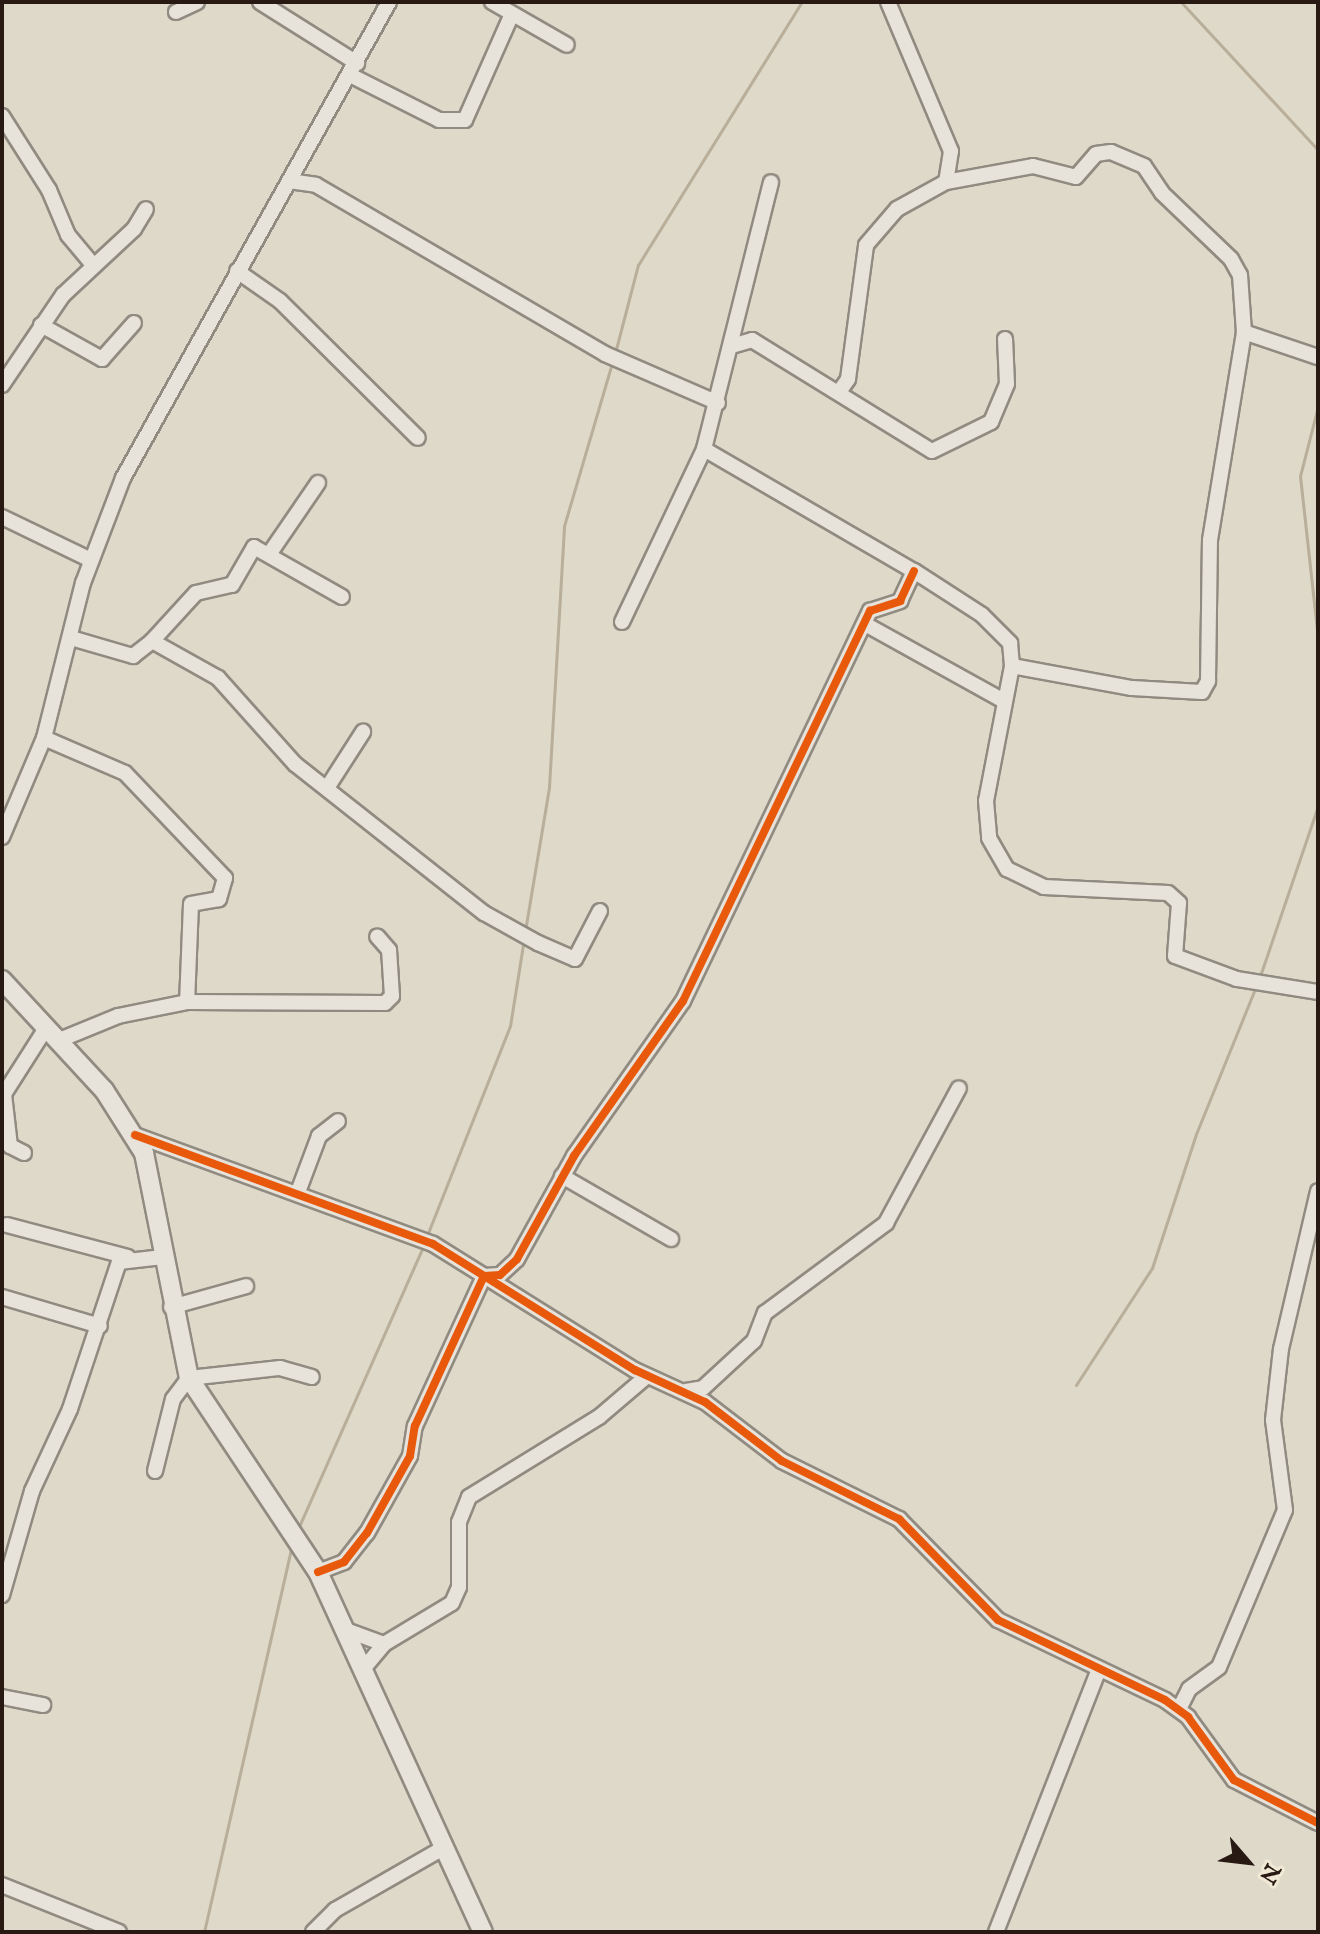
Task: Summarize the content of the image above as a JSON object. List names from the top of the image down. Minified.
{"north":"bottom right"}
